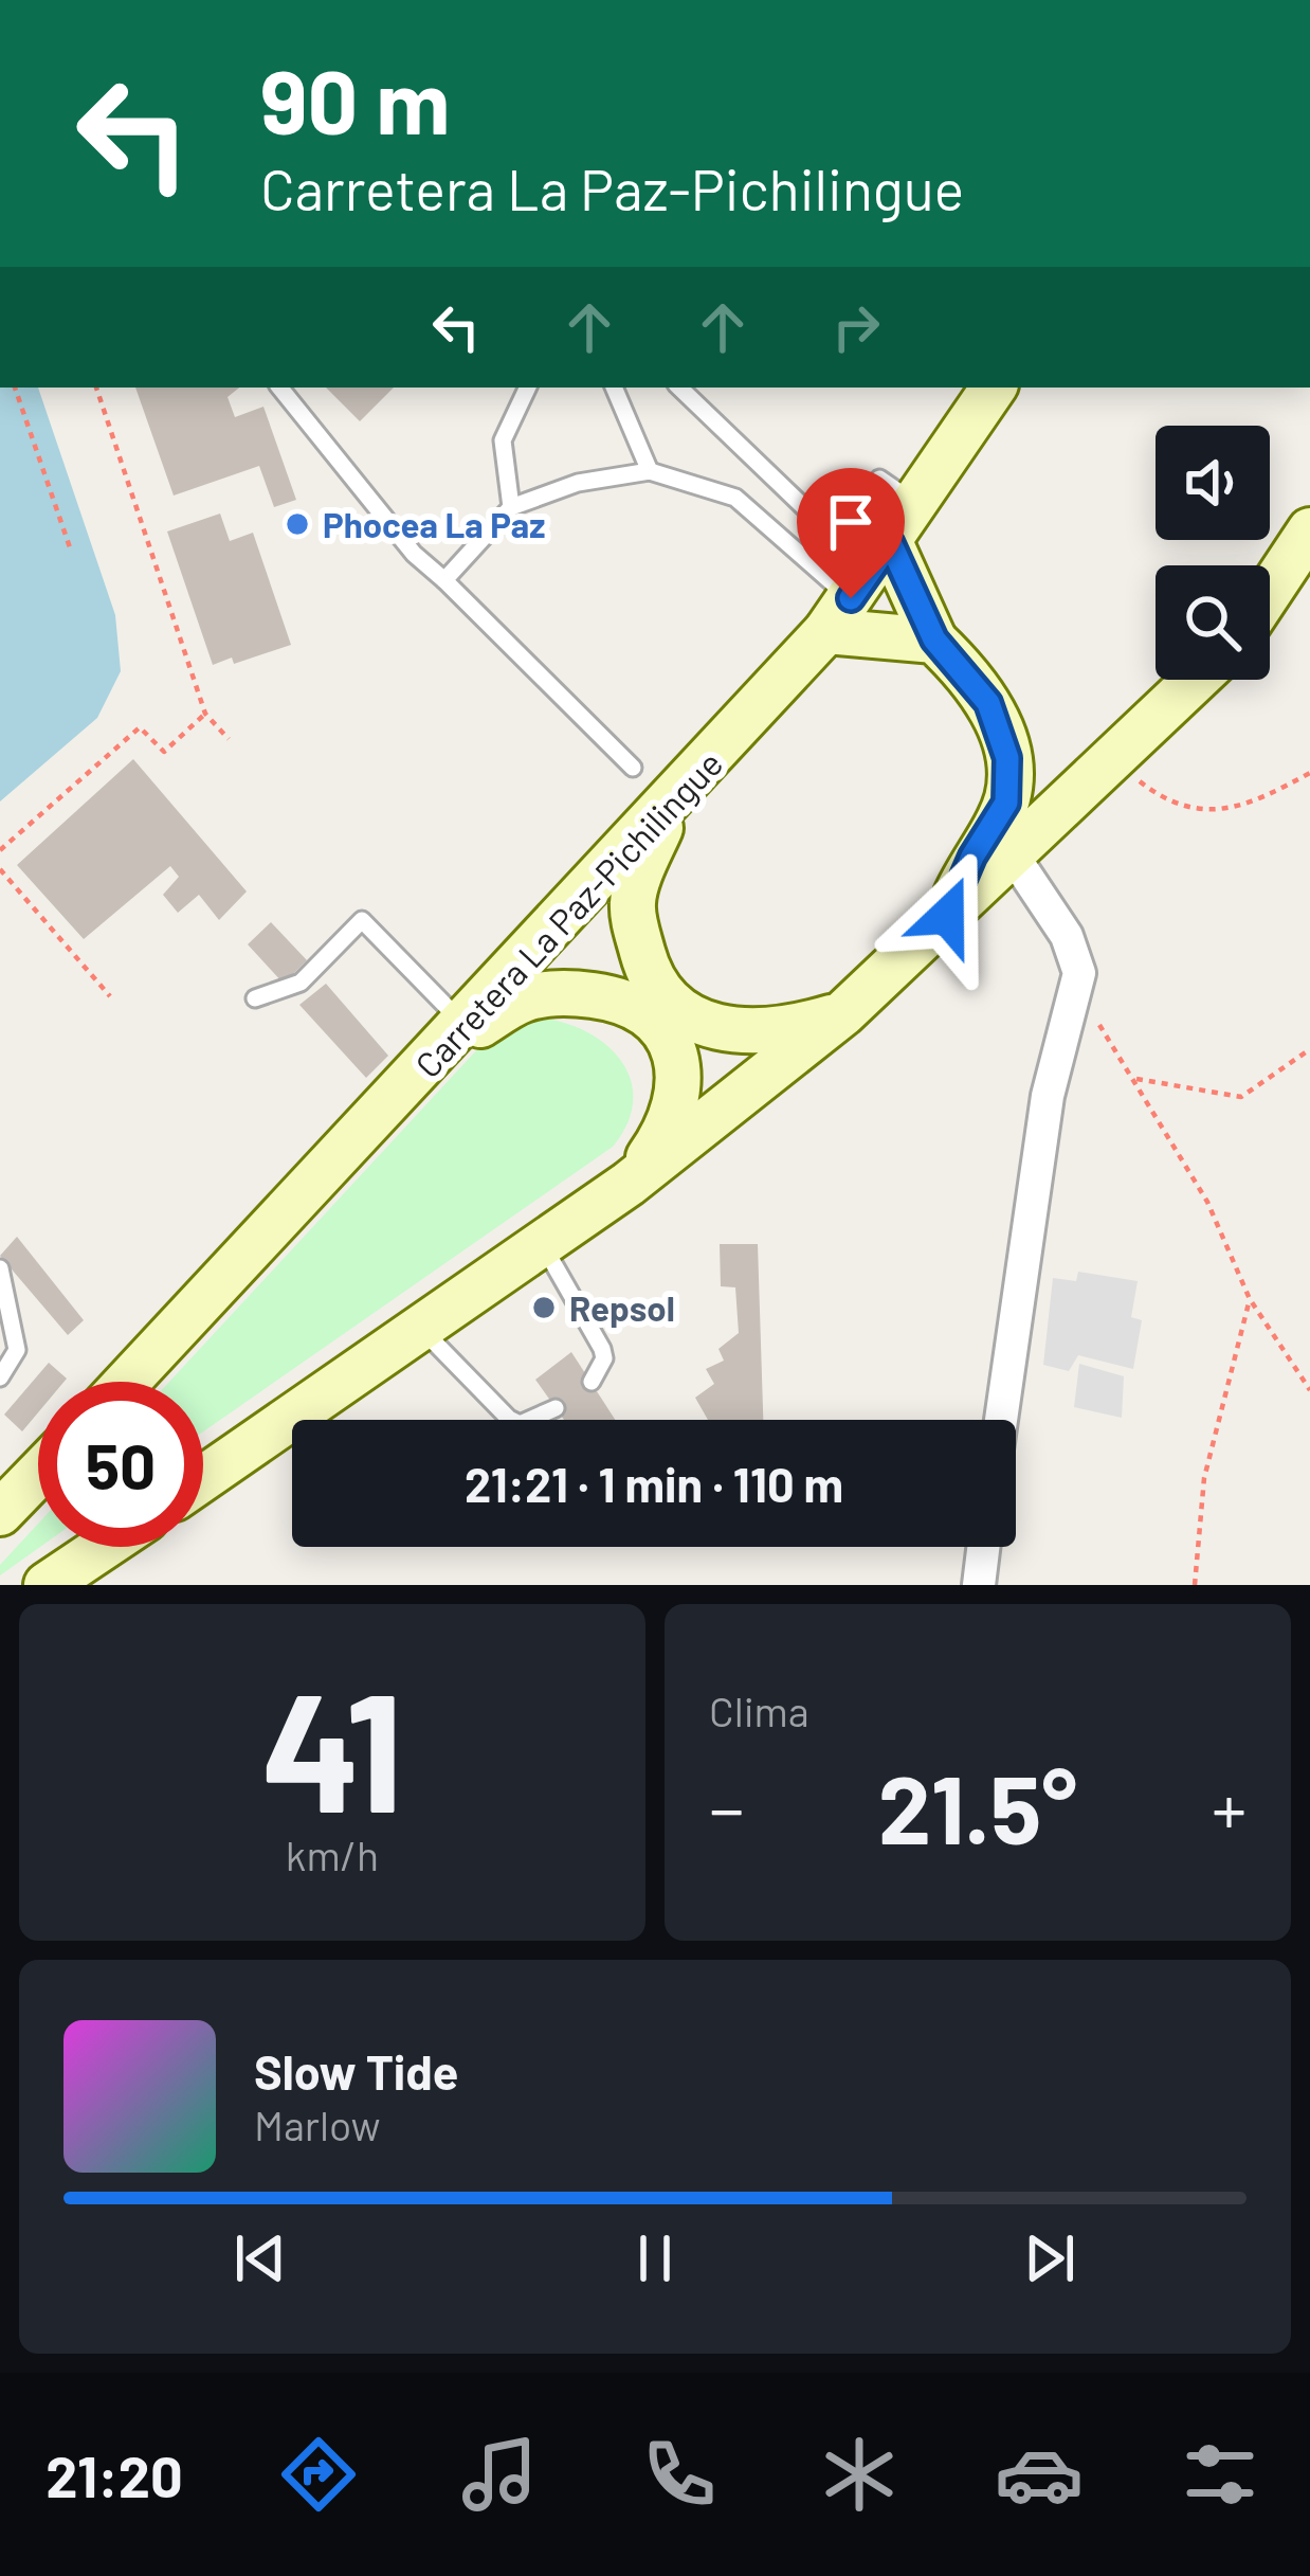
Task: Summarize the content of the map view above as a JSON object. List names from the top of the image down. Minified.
{"streets":{"main road":["Carretera La Paz-Pichilingue"]},"places":["Phocea La Paz","Repsol"],"page":{"turn":["90 m","Carretera La Paz-Pichilingue"],"limit":"50","trip":"21:21 · 1 min · 110 m","tile":[["41","km/h"],"Clima"],"heat":["−","21.5°","+"],"song":["Slow Tide","Marlow"],"tabs":"21:20"}}
